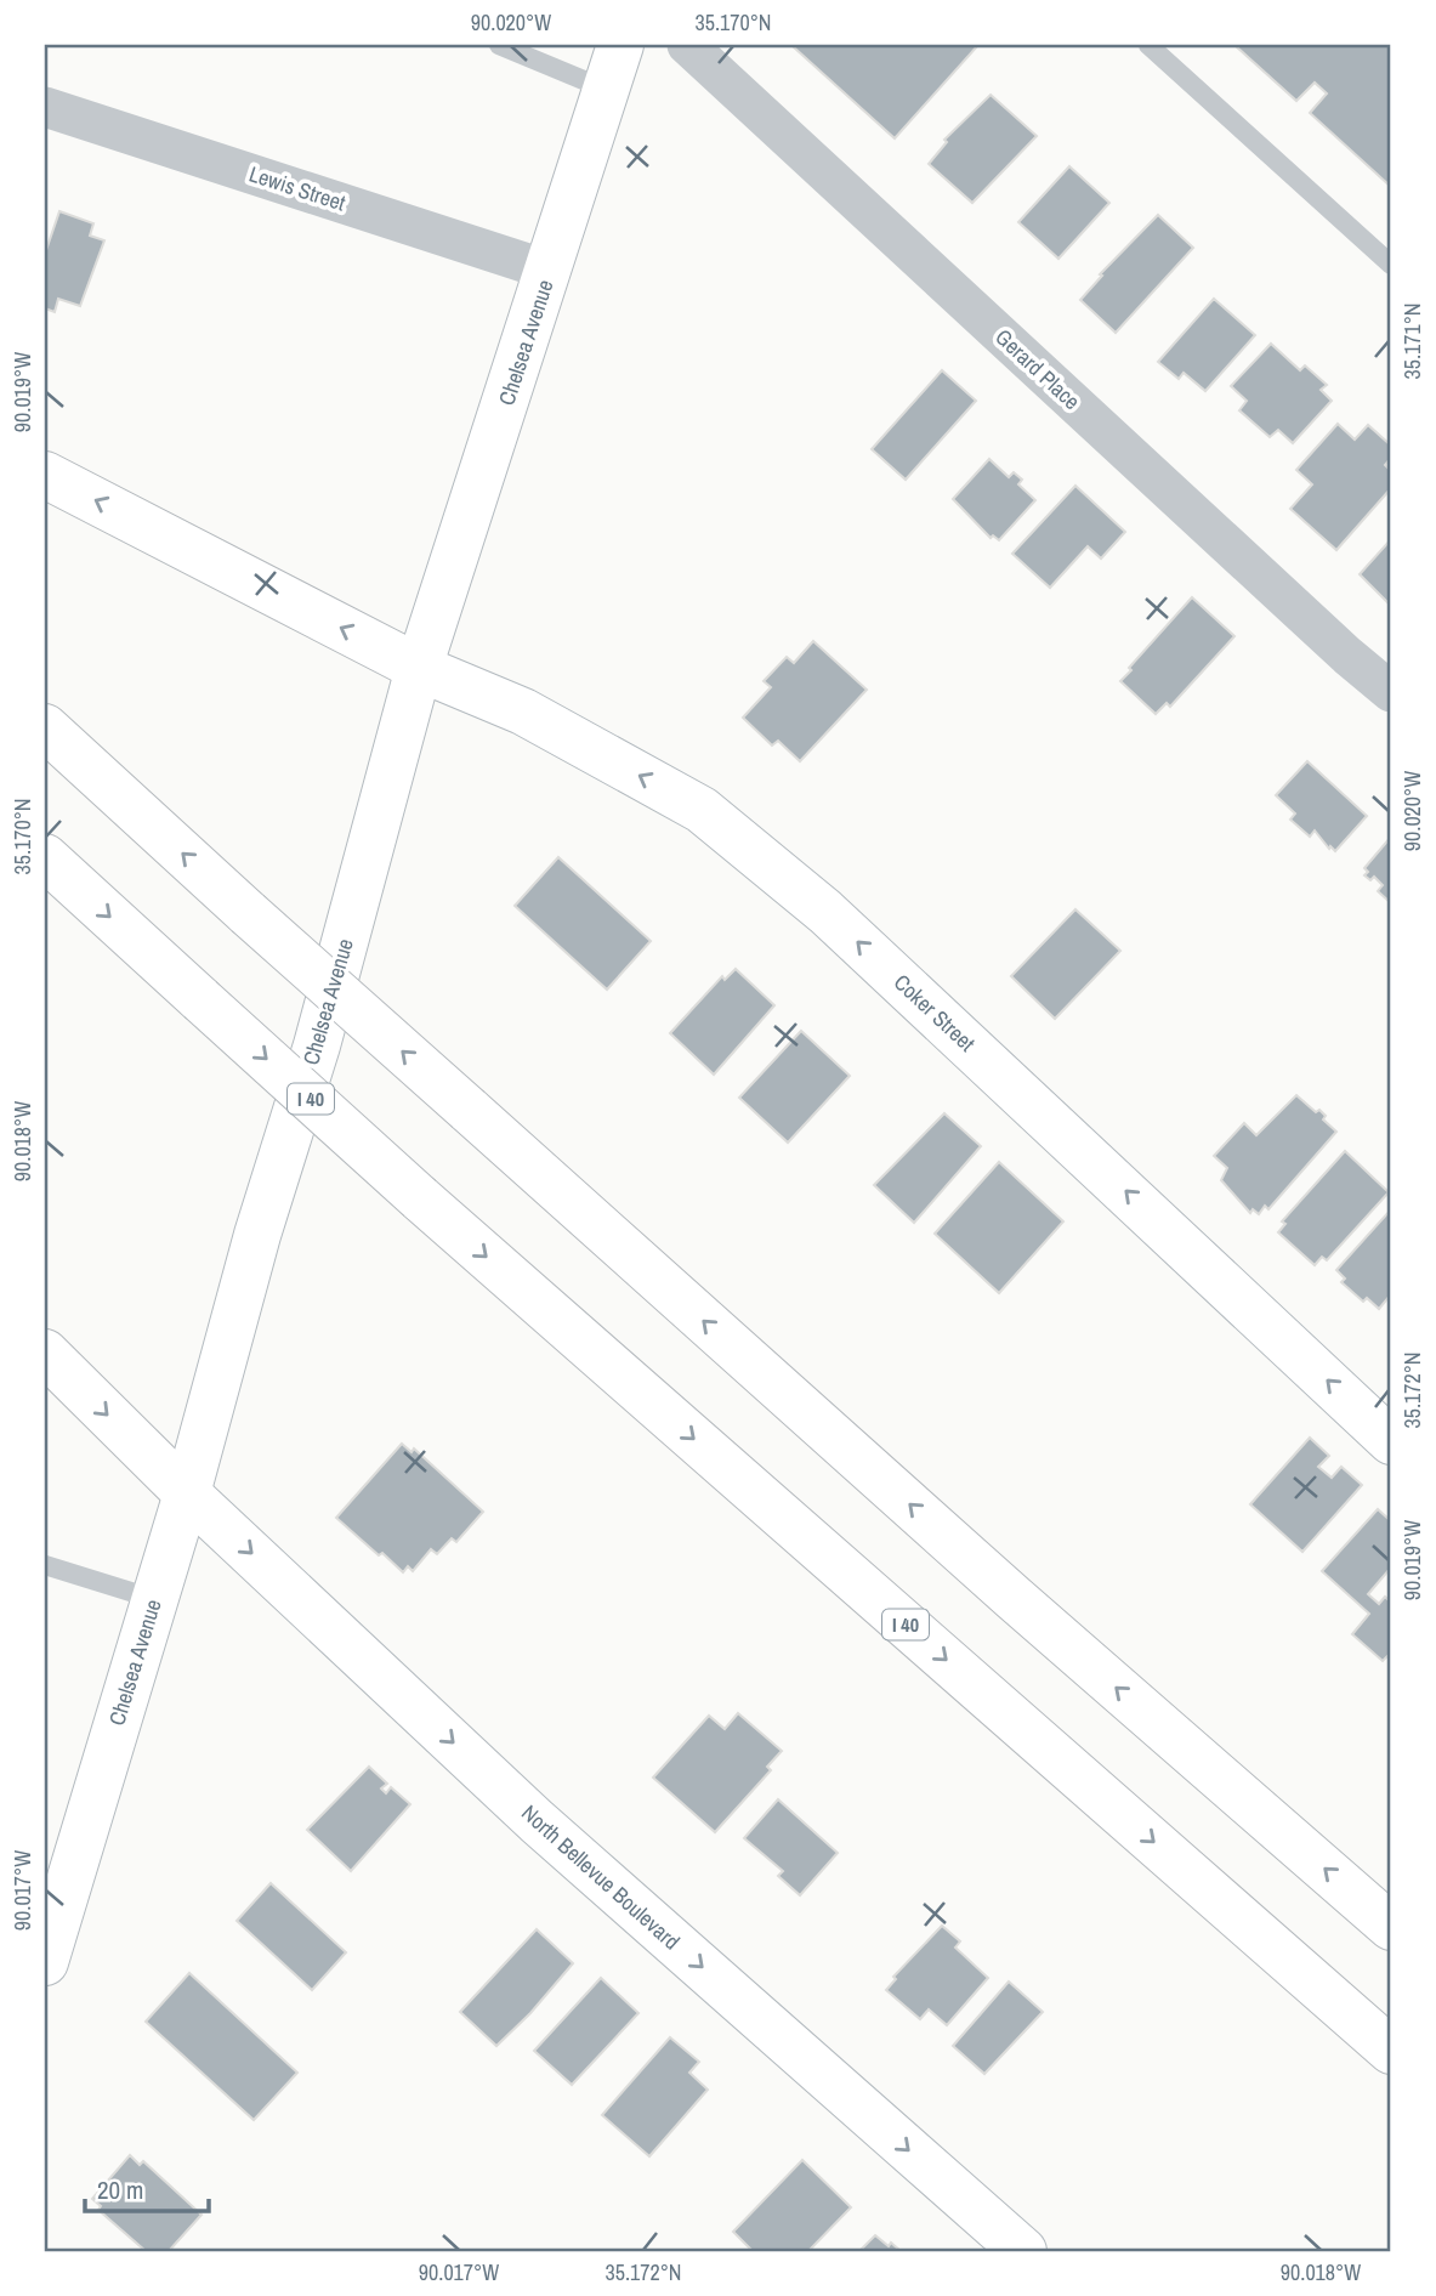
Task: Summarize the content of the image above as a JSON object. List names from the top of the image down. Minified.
{"streets":{"main road":["Chelsea Avenue","Coker Street","I 40","North Bellevue Boulevard"],"street":["Lewis Street","Gerard Place"]},"crossings":[["Lewis Street","Chelsea Avenue"],["Chelsea Avenue","Coker Street"],["Chelsea Avenue","North Bellevue Boulevard"]],"scale_bar":"20 m","coordinates":["90.020°W","35.170°N","35.171°N","90.019°W","90.018°W","35.172°N","90.017°W"]}
